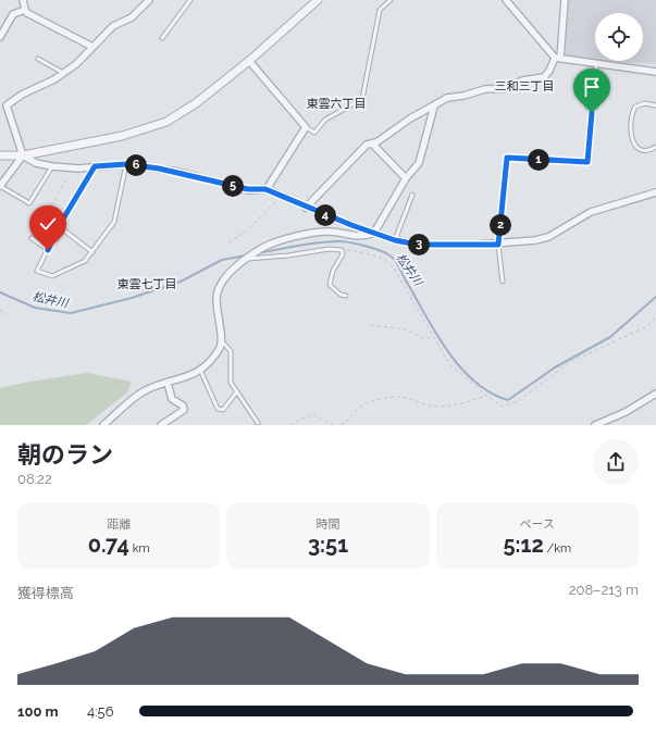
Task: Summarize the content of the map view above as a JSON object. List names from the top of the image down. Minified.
{"districts":["三和三丁目","東雲六丁目","東雲七丁目"],"water":["松井川"],"page":{"pins":["1","6","5","4","2","3"],"heading":["朝のラン","08:22"],"stats":[["距離","0.74 km"],["時間","3:51"],["ペース","5:12 /km"]],"chart":["獲得標高","208–213 m"],"list":[{"name":"100 m","note":"4:56"}]}}
